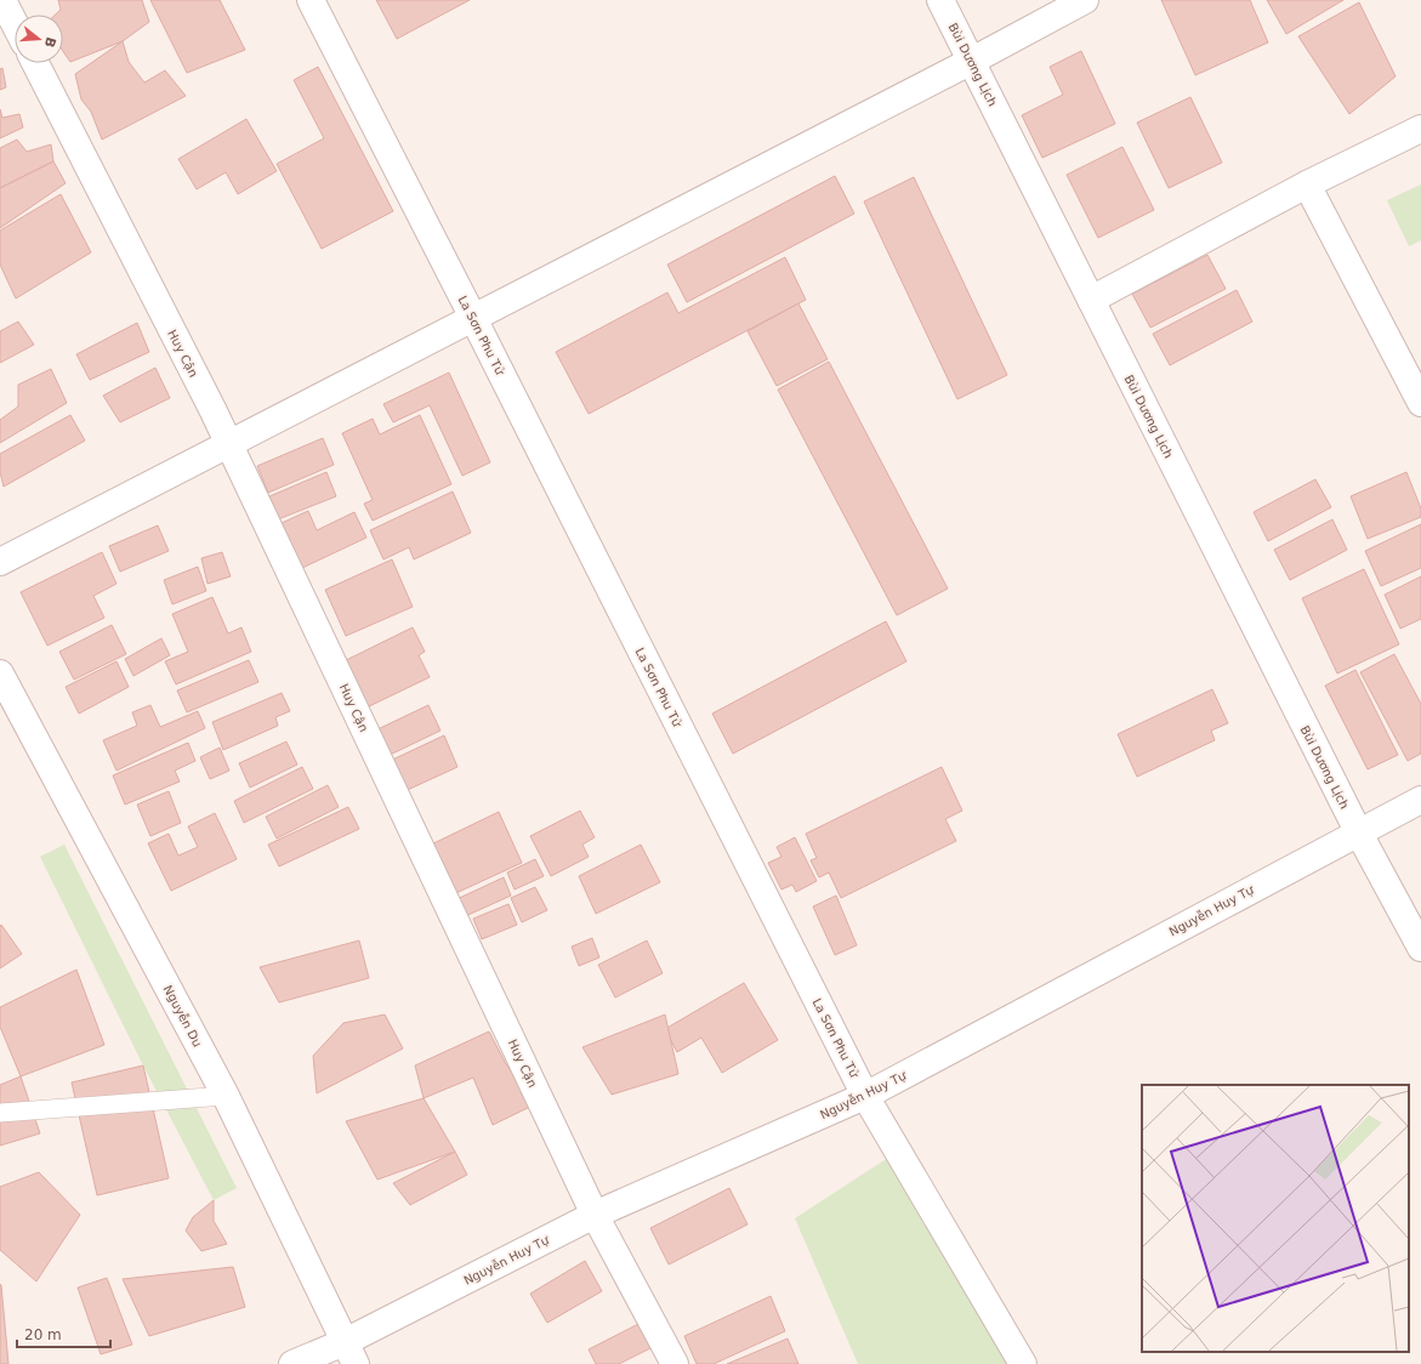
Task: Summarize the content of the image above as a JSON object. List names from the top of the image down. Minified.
{"streets":{"street":["Bùi Dương Lịch","La Sơn Phu Tử","Huy Cận","Nguyễn Huy Tự","Nguyễn Du"]},"crossings":[["Bùi Dương Lịch","Nguyễn Huy Tự"],["La Sơn Phu Tử","Nguyễn Huy Tự"],["Huy Cận","Nguyễn Huy Tự"],["Nguyễn Huy Tự","Nguyễn Du"]],"scale_bar":"20 m","north":"right"}
